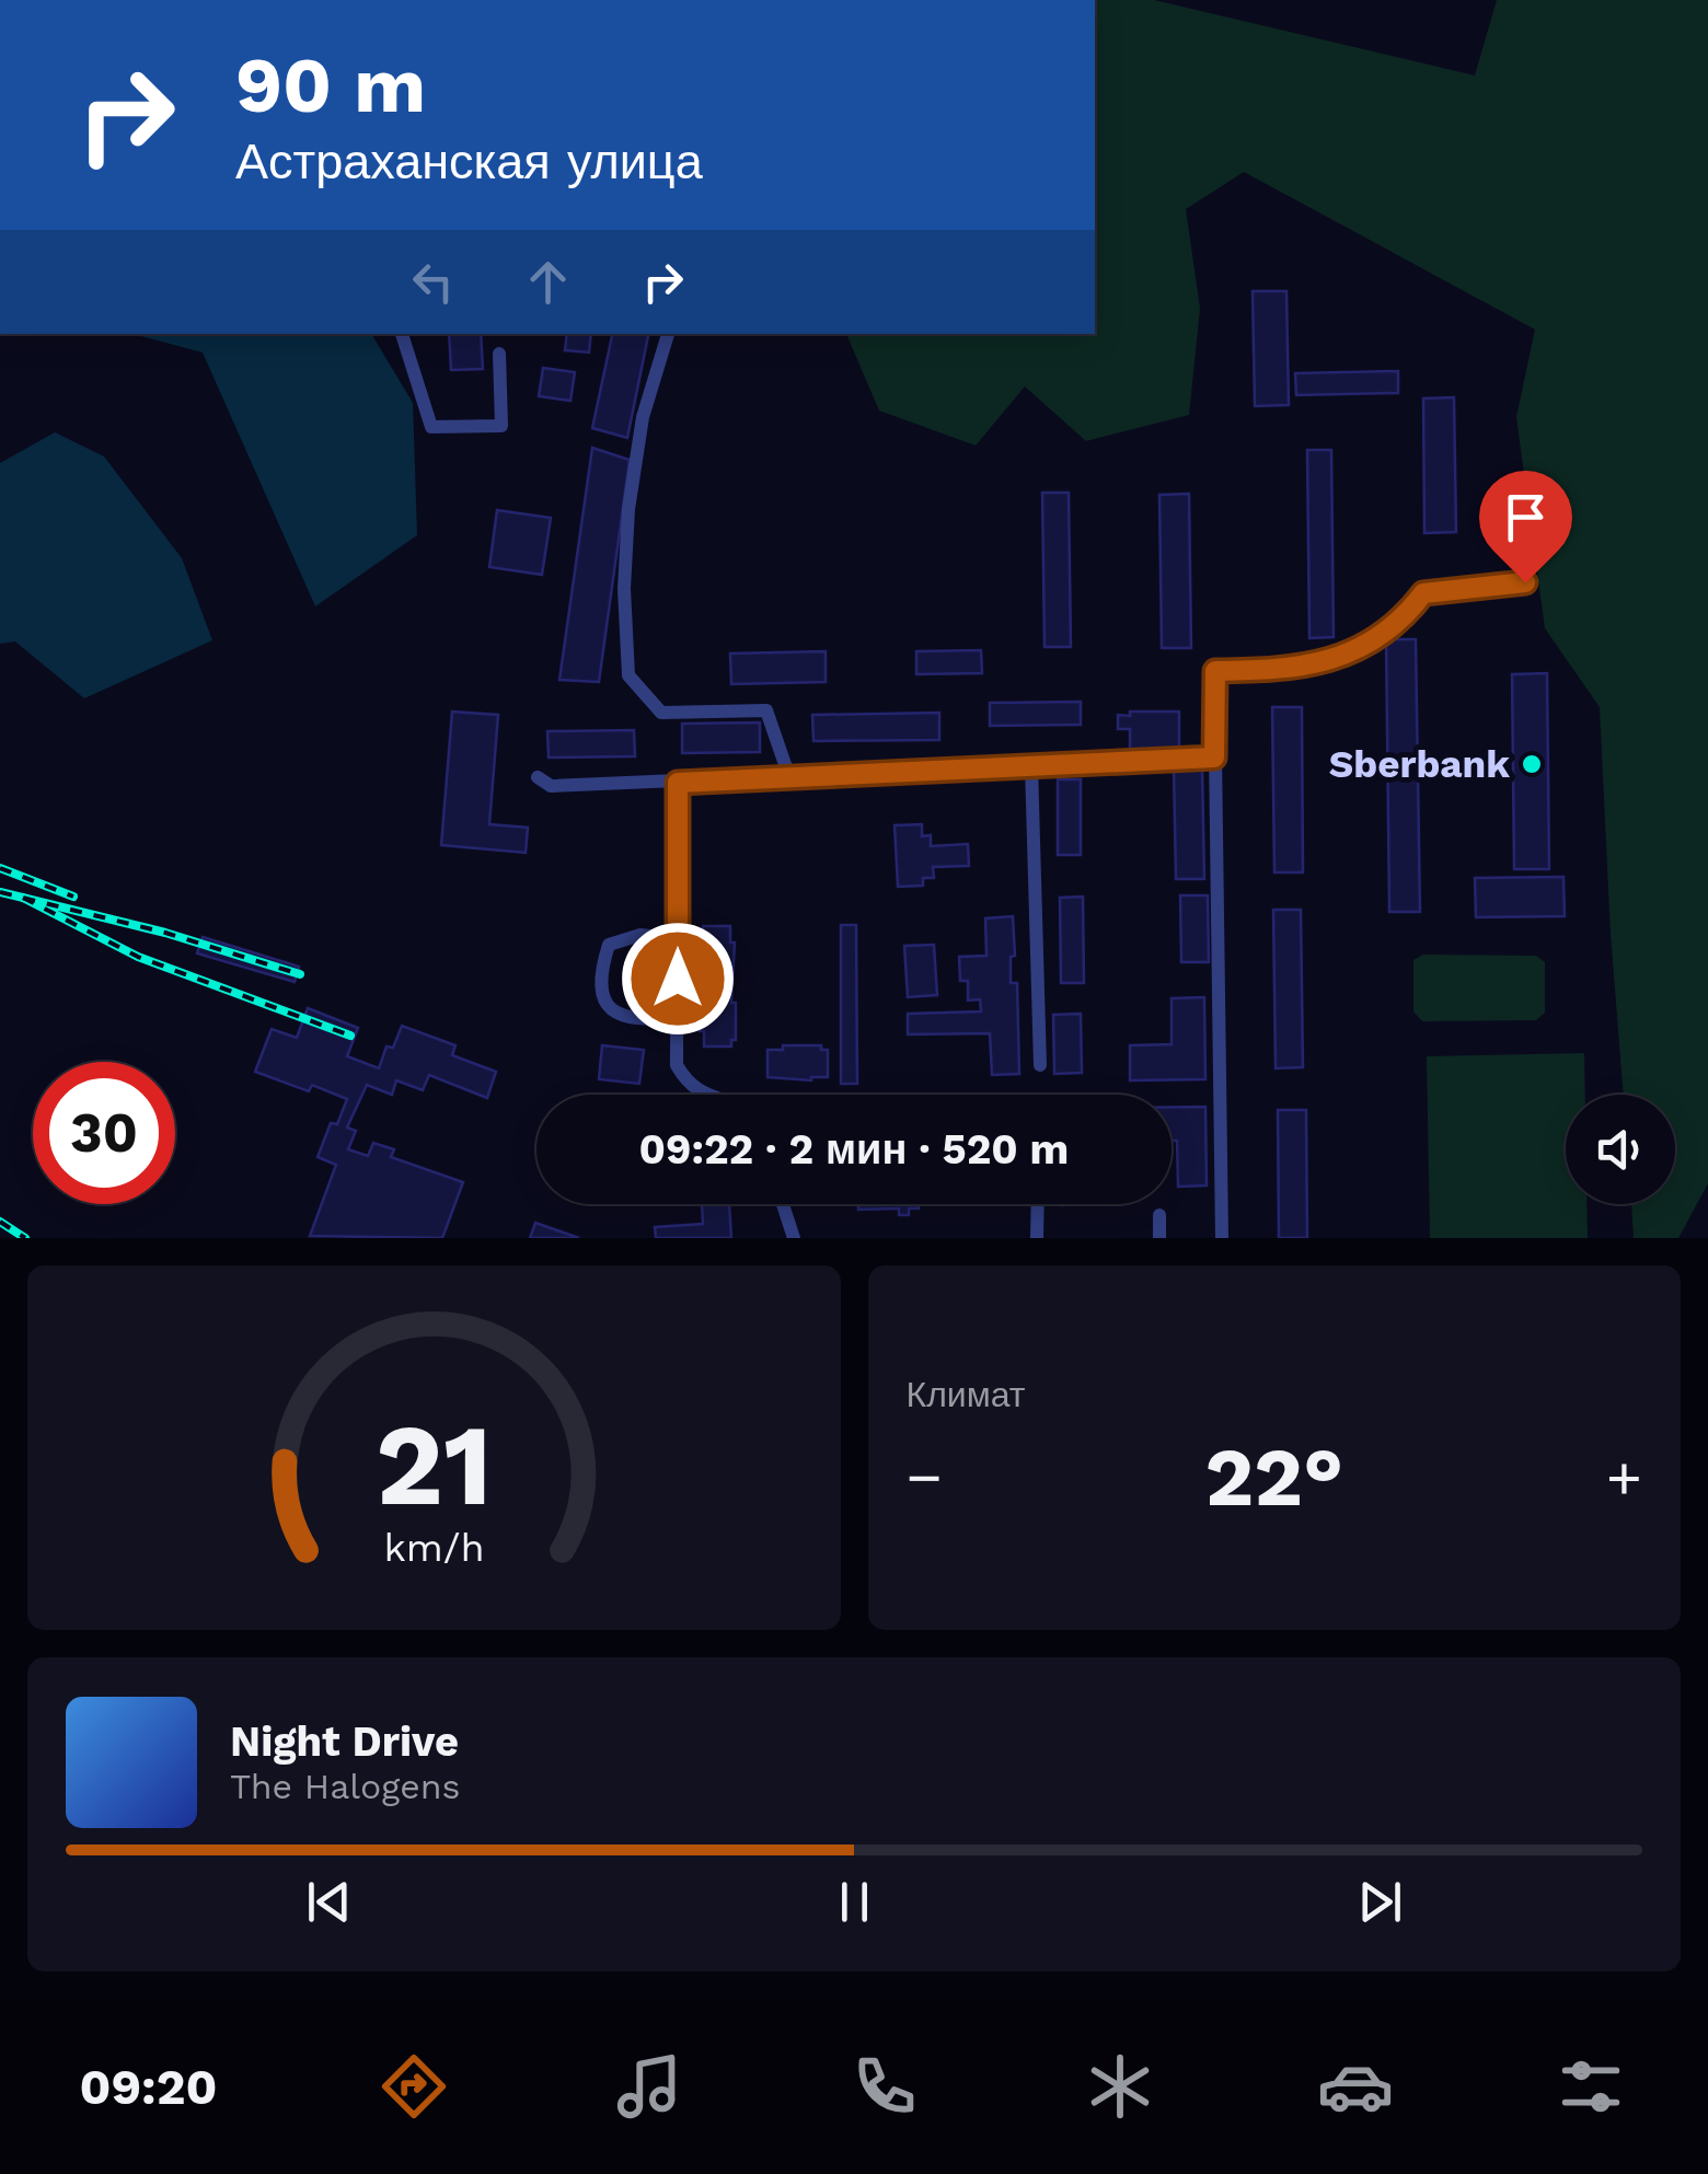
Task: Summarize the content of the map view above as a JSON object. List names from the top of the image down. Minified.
{"places":["Sberbank"],"page":{"turn":["90 m","Астраханская улица"],"limit":"30","trip":"09:22 · 2 мин · 520 m","tile":"Климат","heat":["−","22°","+"],"song":["Night Drive","The Halogens"],"tabs":"09:20","gauge":["21","km/h"]}}
